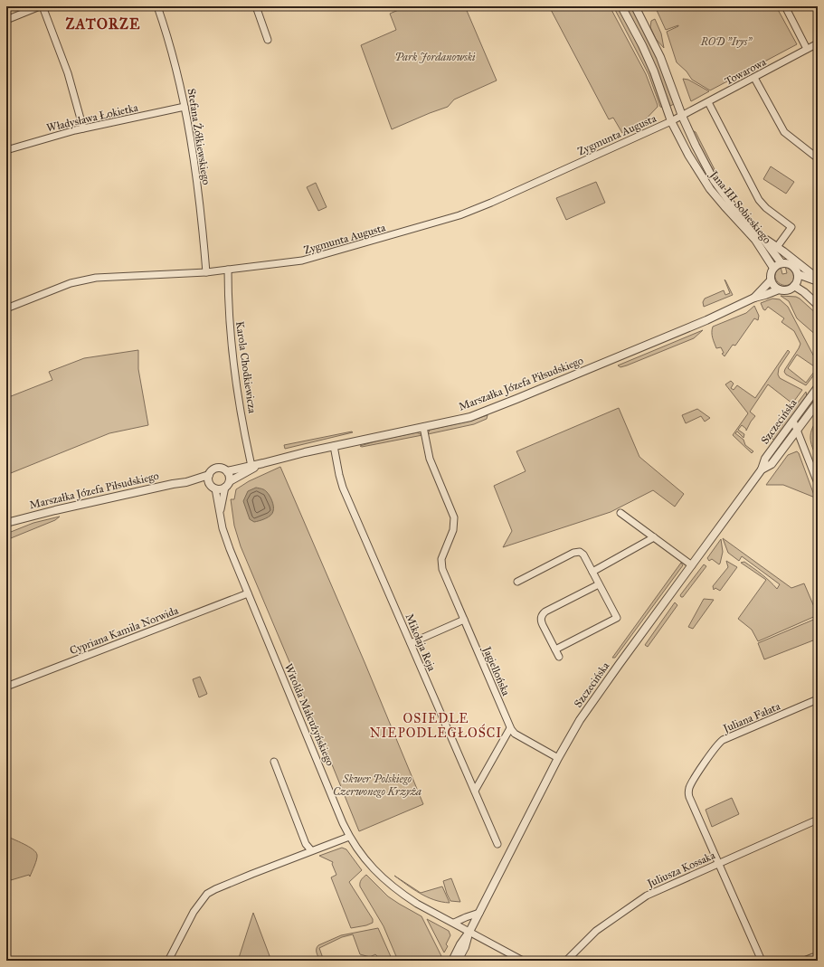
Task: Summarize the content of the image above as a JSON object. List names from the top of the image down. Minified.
{"streets":{"street":["Towarowa","Władysława Łokietka","Zygmunta Augusta","Stefana Żółkiewskiego","Jana III Sobieskiego","Karola Chodkiewicza","Marszałka Józefa Piłsudskiego","Szczecińska","Cypriana Kamila Norwida","Mikołaja Reja","Jagiellońska","Witolda Małcużyńskiego","Juliana Fałata","Juliusza Kossaka"]},"crossings":[["Towarowa","Jana III Sobieskiego"],["Władysława Łokietka","Stefana Żółkiewskiego"],["Zygmunta Augusta","Stefana Żółkiewskiego"],["Zygmunta Augusta","Jana III Sobieskiego"],["Zygmunta Augusta","Karola Chodkiewicza"],["Jana III Sobieskiego","Marszałka Józefa Piłsudskiego"],["Karola Chodkiewicza","Marszałka Józefa Piłsudskiego"],["Marszałka Józefa Piłsudskiego","Mikołaja Reja"],["Marszałka Józefa Piłsudskiego","Jagiellońska"],["Marszałka Józefa Piłsudskiego","Witolda Małcużyńskiego"],["Szczecińska","Jagiellońska"],["Szczecińska","Witolda Małcużyńskiego"],["Cypriana Kamila Norwida","Witolda Małcużyńskiego"],["Juliana Fałata","Juliusza Kossaka"]],"districts":["ZATORZE","OSIEDLE NIEPODLEGŁOŚCI"],"parks":["ROD \"Irys\"","Park Jordanowski","Skwer Polskiego Czerwonego Krzyża"]}
